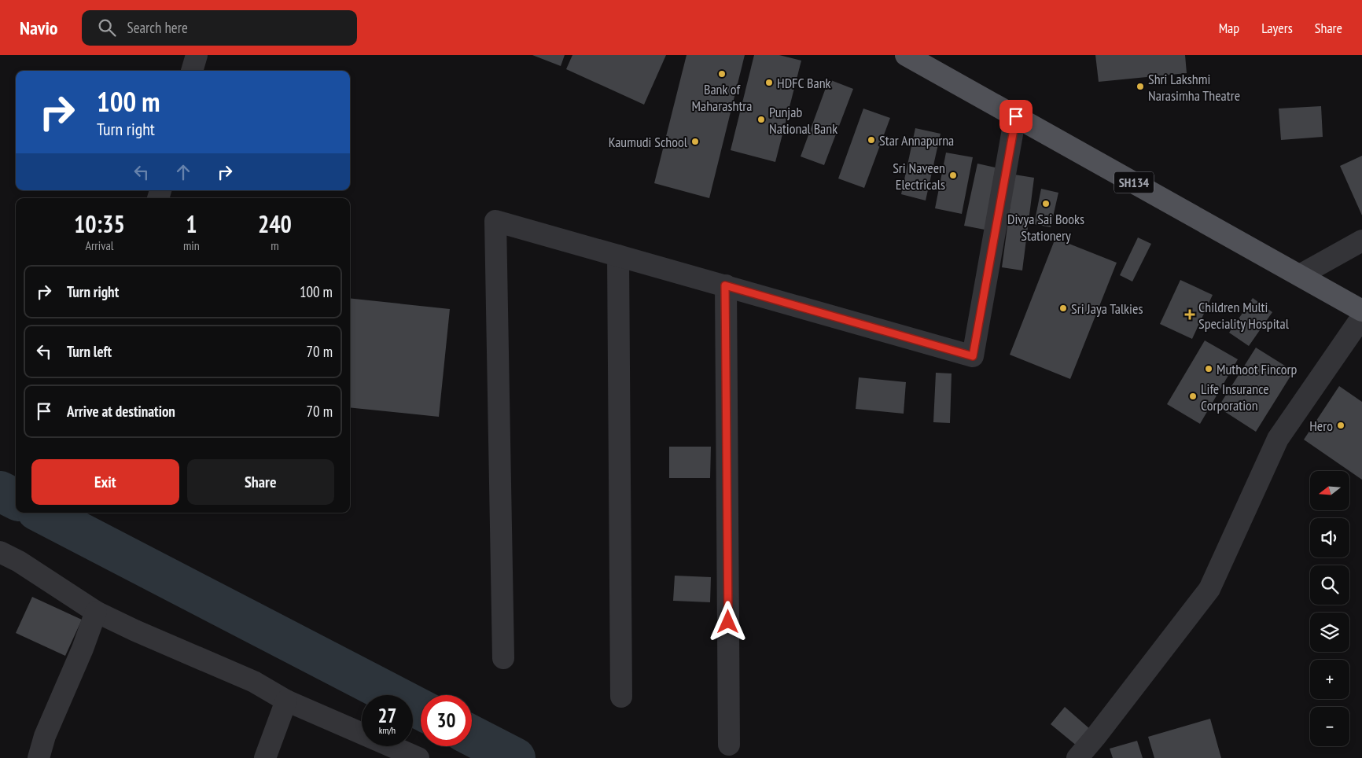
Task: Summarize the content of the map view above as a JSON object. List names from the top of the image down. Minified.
{"streets":{"main road":["SH134"]},"places":{"other":["Bank of Maharashtra","HDFC Bank","Shri Lakshmi Narasimha Theatre","Punjab National Bank","Star Annapurna","Kaumudi School","Sri Naveen Electricals","Divya Sai Books Stationery","Sri Jaya Talkies","Muthoot Fincorp","Life Insurance Corporation","Hero"],"health":["Children Multi Speciality Hospital"]},"north":"left","page":{"header":"Navio","search":"Search here","nav":["Map","Layers","Share"],"turn":["100 m","Turn right"],"eta":["10:35","Arrival","1","min","240","m"],"list":[{"name":"Turn right","value":"100 m"},{"name":"Turn left","value":"70 m"},{"name":"Arrive at destination","value":"70 m"}],"buttons":["Exit","Share"],"map_buttons":["+","−"],"speed":"27 km/h","limit":"30"}}
